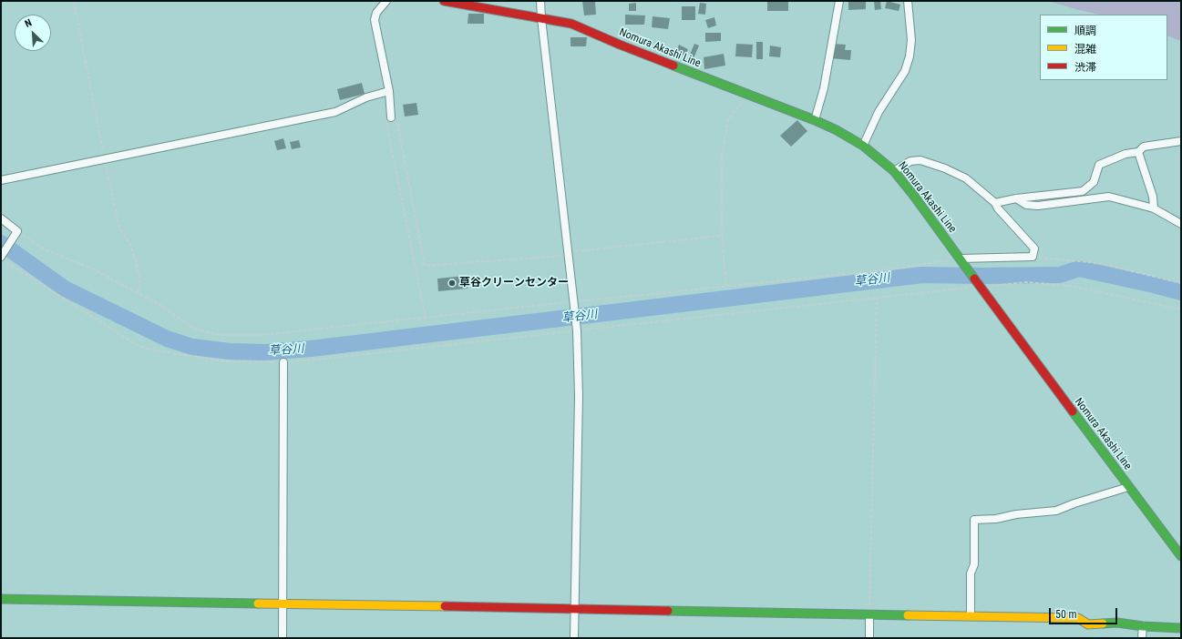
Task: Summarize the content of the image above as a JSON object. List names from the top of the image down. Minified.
{"streets":{"street":["Nomura Akashi Line"]},"water":["草谷川"],"places":["草谷クリーンセンター"],"legend":["順調","混雑","渋滞"],"scale_bar":"50 m","north":"top left"}
